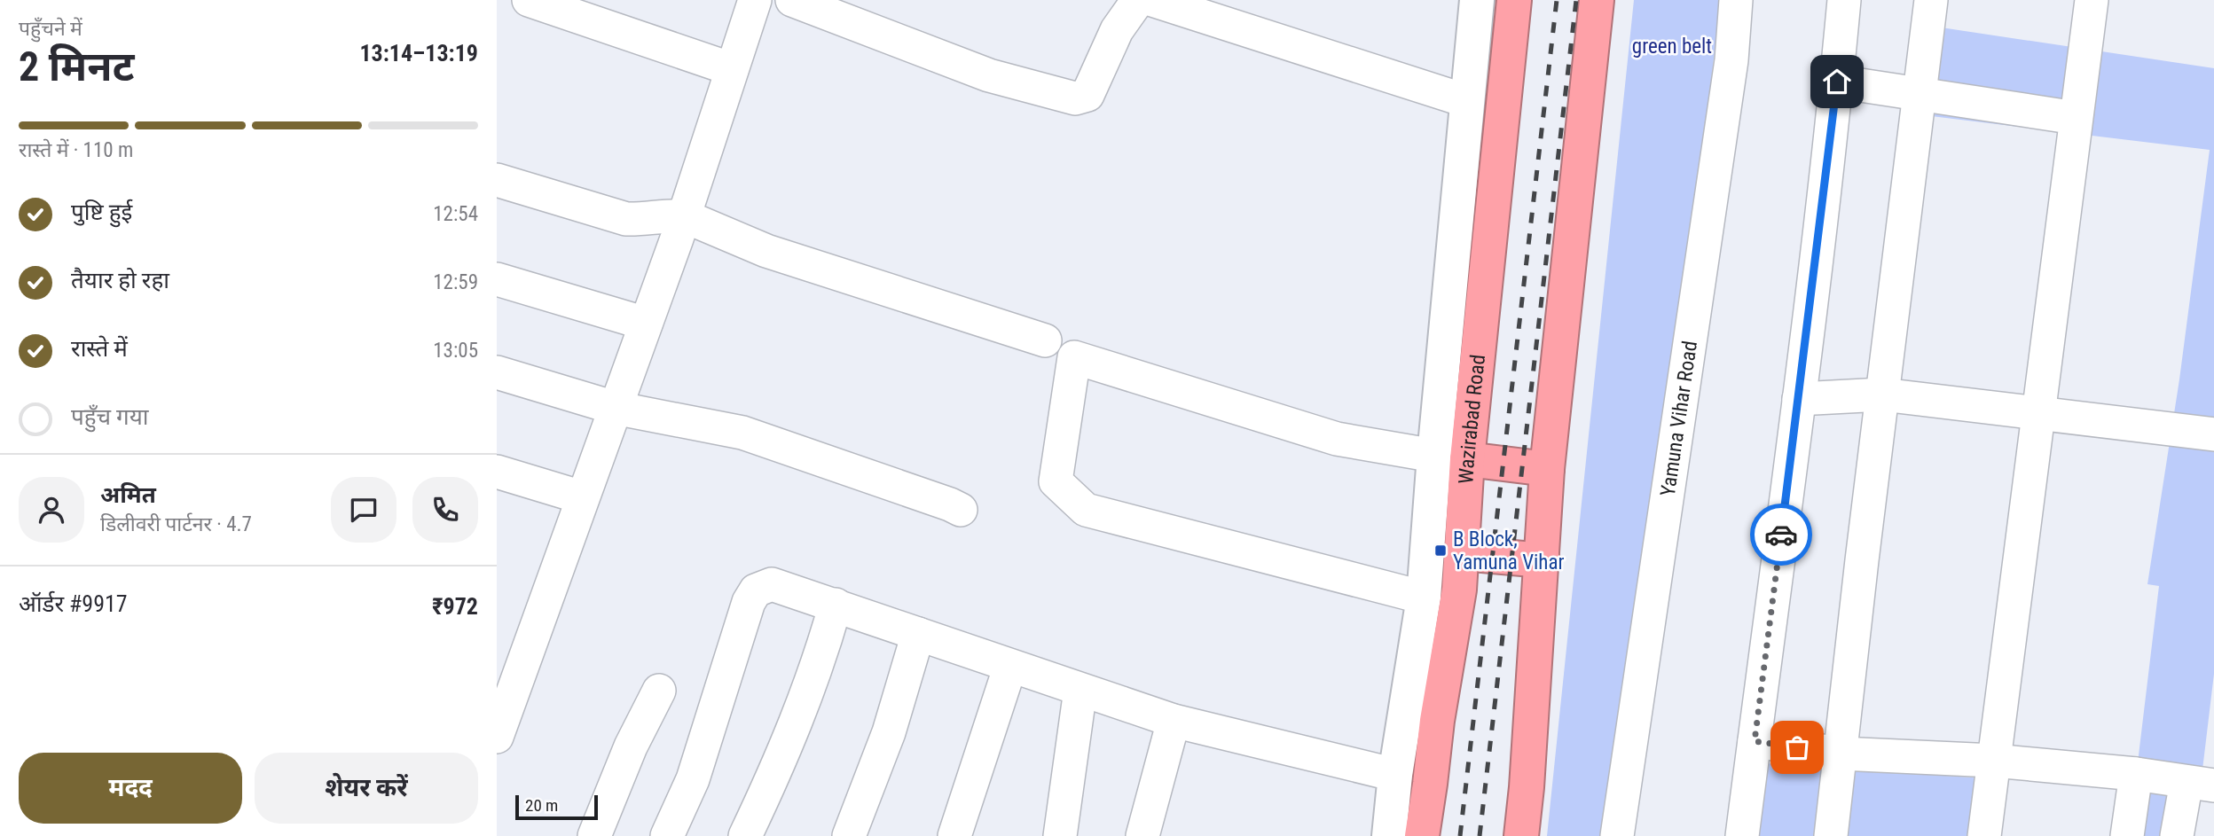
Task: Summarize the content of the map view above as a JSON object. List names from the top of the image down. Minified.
{"streets":{"highway":["Wazirabad Road"],"street":["Yamuna Vihar Road"]},"parks":["green belt"],"places":{"transit":["B Block, Yamuna Vihar"]},"scale_bar":"20 m","page":{"heading":["2 मिनट","पहुँचने में","13:14–13:19"],"panel":["अमित","डिलीवरी पार्टनर · 4.7","ऑर्डर #9917","₹972"],"bar":"रास्ते में · 110 m","list":[["पुष्टि हुई","12:54"],["तैयार हो रहा","12:59"],["रास्ते में","13:05"],"पहुँच गया"],"buttons":["मदद","शेयर करें"],"scale":"20 m"}}
